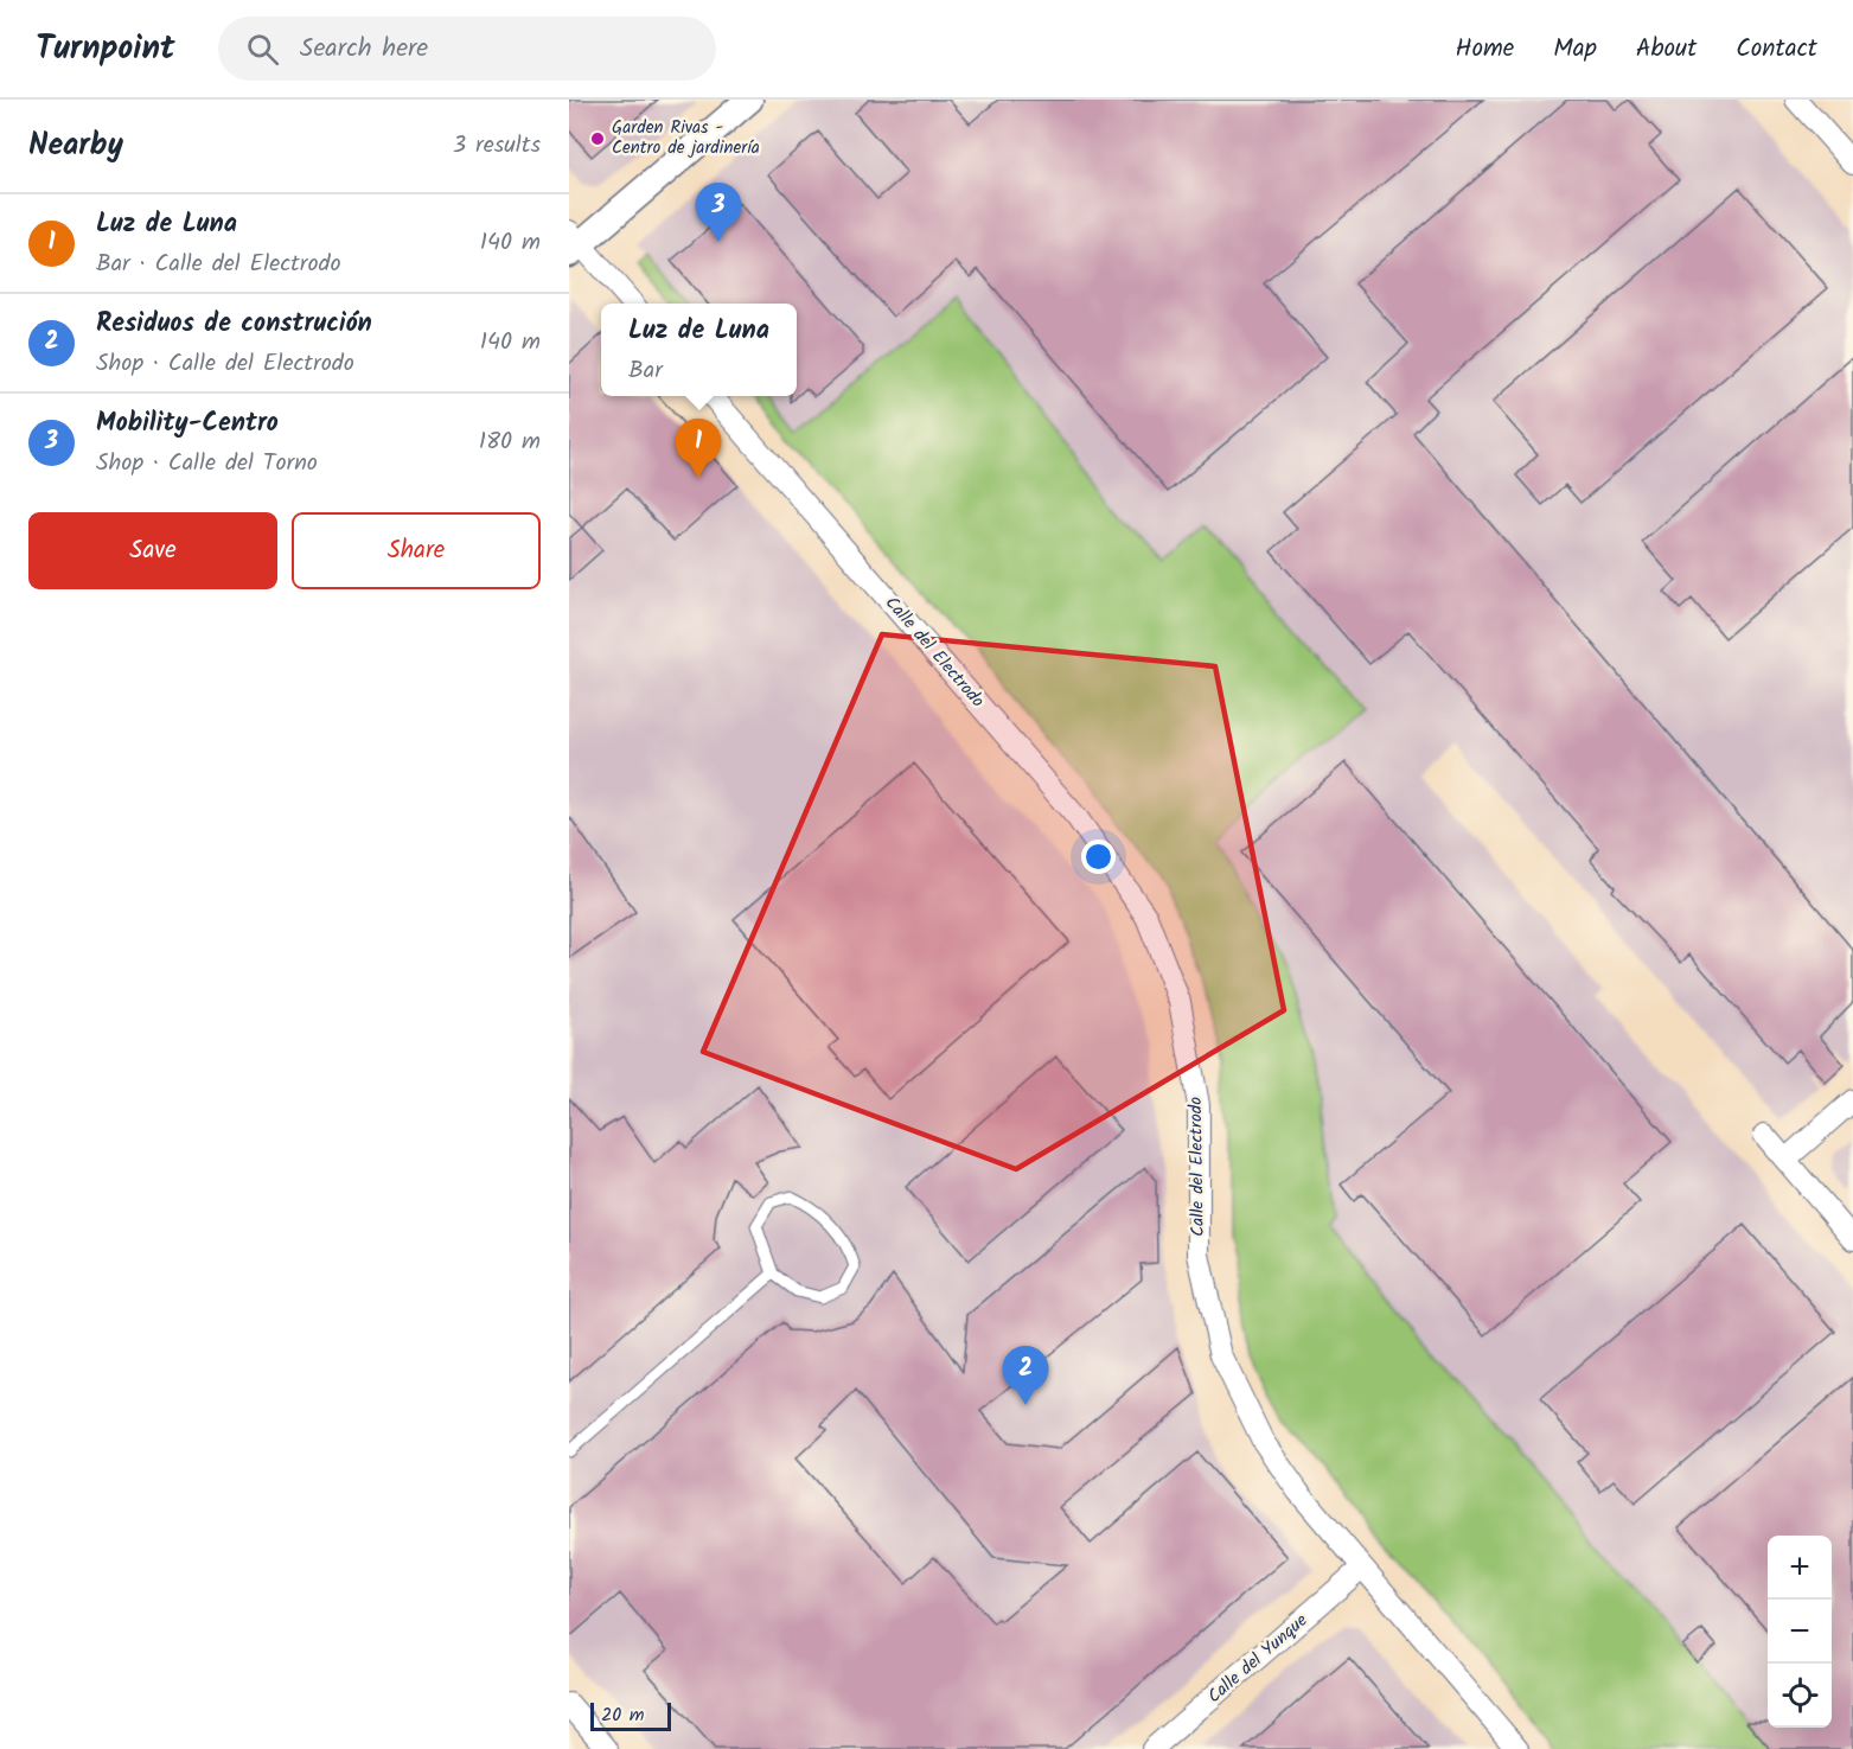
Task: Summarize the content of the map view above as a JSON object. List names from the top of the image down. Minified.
{"streets":{"street":["Calle del Electrodo","Calle del Yunque"]},"crossings":[["Calle del Electrodo","Calle del Yunque"]],"places":["Garden Rivas - Centro de jardinería"],"scale_bar":"20 m","page":{"header":"Turnpoint","search":"Search here","nav":["Home","Map","About","Contact"],"heading":["Nearby","3 results"],"pins":["3","1","2"],"list":[{"mark":"1","name":"Luz de Luna","note":"Bar · Calle del Electrodo","value":"140 m"},{"mark":"2","name":"Residuos de construción","note":"Shop · Calle del Electrodo","value":"140 m"},{"mark":"3","name":"Mobility-Centro","note":"Shop · Calle del Torno","value":"180 m"}],"popup":["Luz de Luna","Bar"],"buttons":["Save","Share"],"map_buttons":["+","−"],"scale":"20 m"}}
